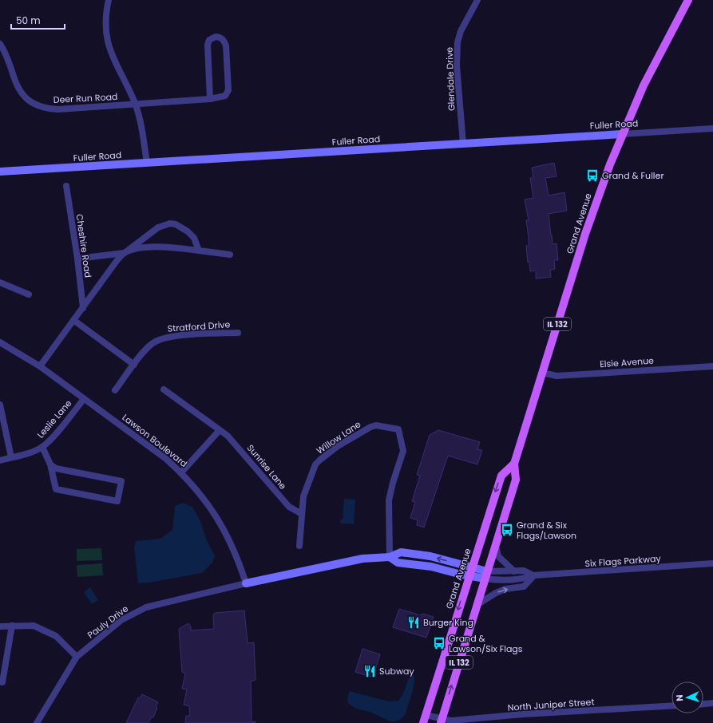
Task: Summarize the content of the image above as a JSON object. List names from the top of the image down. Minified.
{"streets":{"main road":["Grand Avenue","IL 132"],"street":["Glendale Drive","Deer Run Road","Fuller Road","Cheshire Road","Stratford Drive","Elsie Avenue","Leslie Lane","Willow Lane","Lawson Boulevard","Sunrise Lane","Six Flags Parkway","Pauly Drive","North Juniper Street"]},"crossings":[["Glendale Drive","Fuller Road"],["Fuller Road","Grand Avenue"],["Grand Avenue","Elsie Avenue"],["Grand Avenue","Six Flags Parkway"],["Grand Avenue","North Juniper Street"],["Leslie Lane","Lawson Boulevard"],["Willow Lane","Sunrise Lane"],["Lawson Boulevard","Pauly Drive"]],"places":{"bus stop":["Grand & Fuller","Grand & Six Flags/Lawson","Grand & Lawson/Six Flags"],"restaurant":["Burger King","Subway"]},"scale_bar":"50 m","north":"left"}
